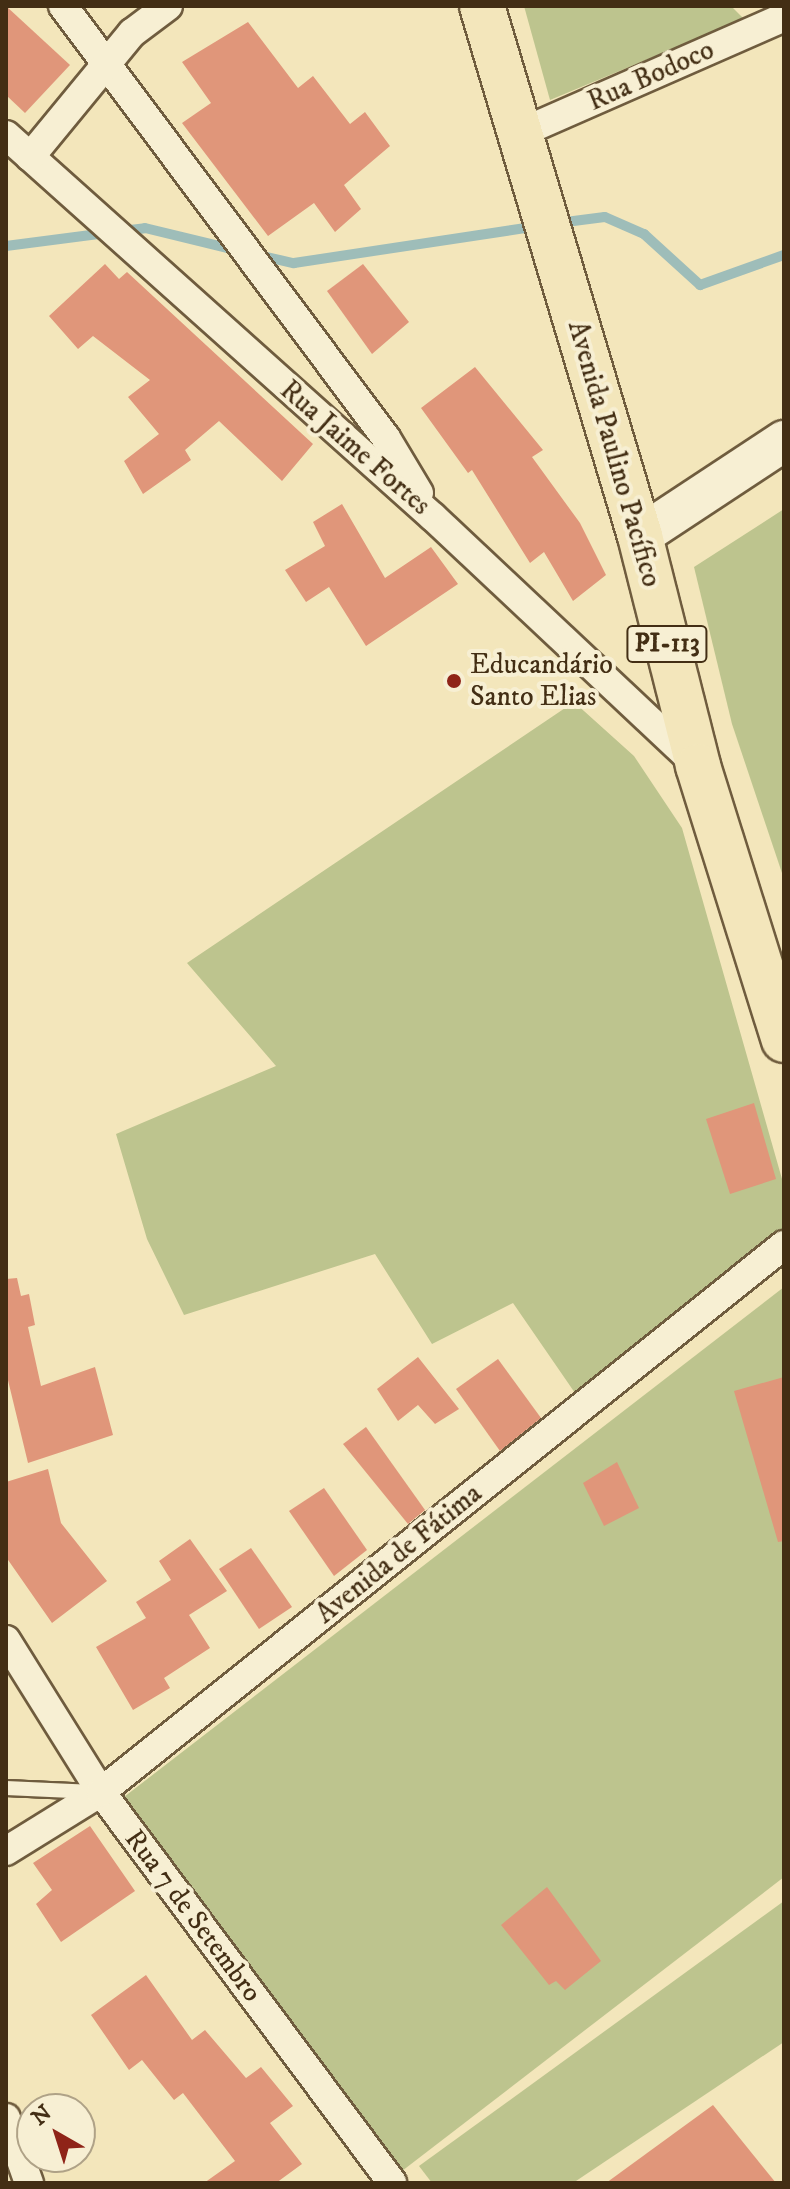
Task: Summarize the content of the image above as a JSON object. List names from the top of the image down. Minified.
{"streets":{"main road":["Avenida Paulino Pacífico","PI-113"],"street":["Rua Bodoco","Rua Jaime Fortes","Avenida de Fátima","Rua 7 de Setembro"]},"crossings":[["Rua Bodoco","Avenida Paulino Pacífico"],["Rua Jaime Fortes","Avenida Paulino Pacífico"],["Avenida de Fátima","Rua 7 de Setembro"]],"places":["Educandário Santo Elias"],"north":"top left"}
